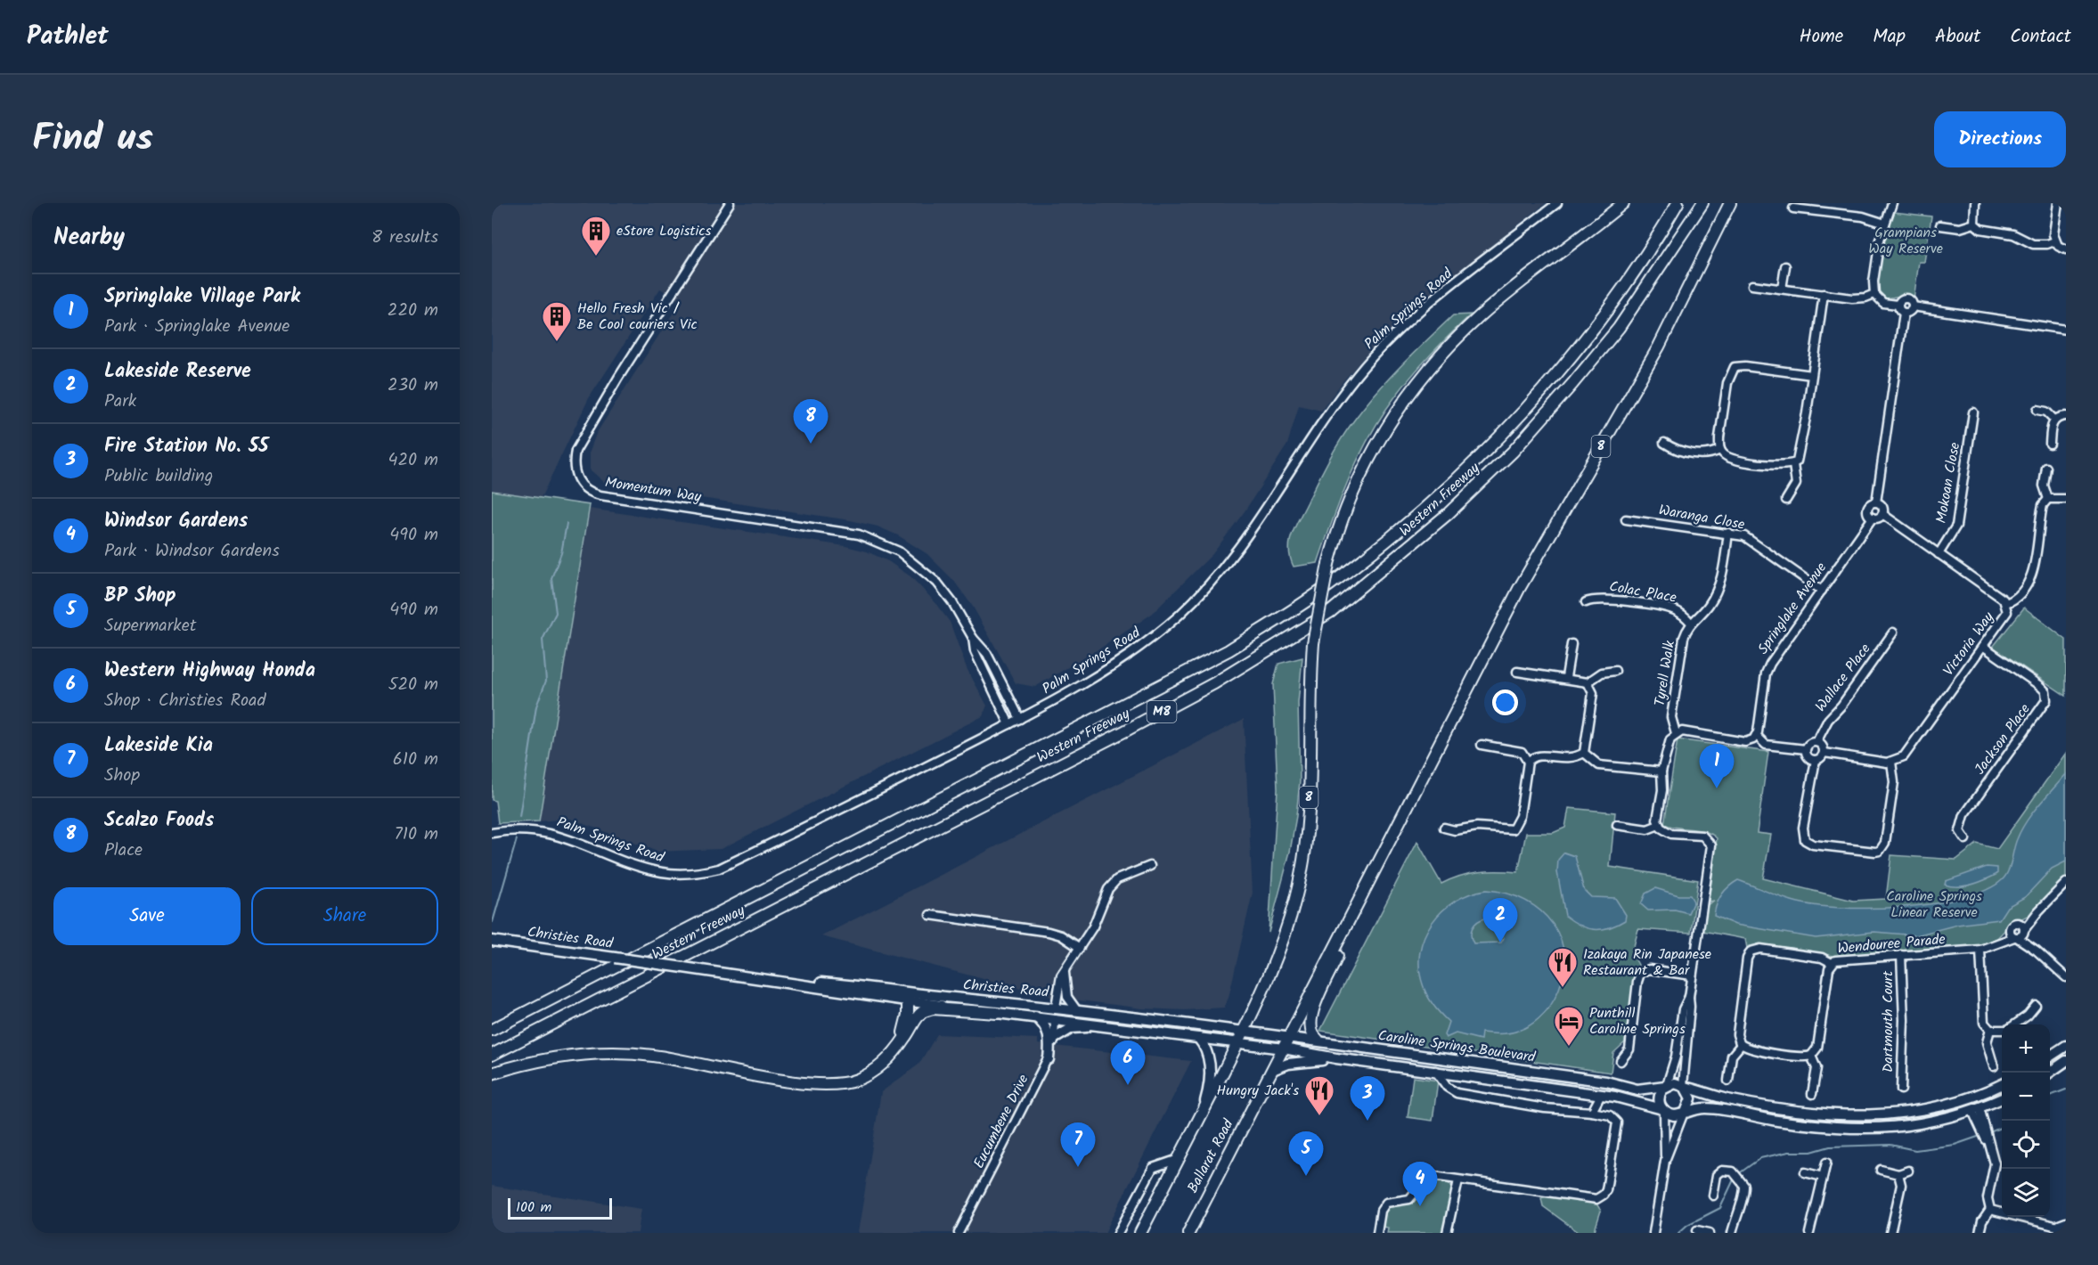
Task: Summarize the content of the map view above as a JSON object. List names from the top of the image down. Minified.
{"streets":{"highway":["8","Western Freeway","M8","Ballarat Road"],"main road":["Christies Road","Caroline Springs Boulevard"],"street":["Palm Springs Road","Mokoan Close","Momentum Way","Waranga Close","Colac Place","Springlake Avenue","Victoria Way","Tyrell Walk","Wallace Place","Jackson Place","Wendouree Parade","Dartmouth Court","Eucumbene Drive"]},"crossings":[["Palm Springs Road","Momentum Way"],["8","Christies Road"],["8","Caroline Springs Boulevard"],["8","Ballarat Road"],["Mokoan Close","Victoria Way"],["Waranga Close","Springlake Avenue"],["Waranga Close","Tyrell Walk"],["Colac Place","Tyrell Walk"],["Springlake Avenue","Victoria Way"],["Victoria Way","Jackson Place"],["Christies Road","Caroline Springs Boulevard"],["Christies Road","Eucumbene Drive"],["Christies Road","Ballarat Road"],["Wendouree Parade","Dartmouth Court"],["Caroline Springs Boulevard","Ballarat Road"]],"parks":["Grampians Way Reserve","Caroline Springs Linear Reserve"],"places":{"building":["eStore Logistics","Hello Fresh Vic / Be Cool couriers Vic"],"restaurant":["Izakaya Rin Japanese Restaurant & Bar","Hungry Jack's"],"hotel":["Punthill Caroline Springs"]},"scale_bar":"100 m","page":{"header":"Pathlet","nav":["Home","Map","About","Contact"],"title":"Find us","buttons":["Directions",["Save","Share"]],"heading":["Nearby","8 results"],"list":[{"mark":"1","name":"Springlake Village Park","note":"Park · Springlake Avenue","value":"220 m"},{"mark":"2","name":"Lakeside Reserve","note":"Park","value":"230 m"},{"mark":"3","name":"Fire Station No. 55","note":"Public building","value":"420 m"},{"mark":"4","name":"Windsor Gardens","note":"Park · Windsor Gardens","value":"490 m"},{"mark":"5","name":"BP Shop","note":"Supermarket","value":"490 m"},{"mark":"6","name":"Western Highway Honda","note":"Shop · Christies Road","value":"520 m"},{"mark":"7","name":"Lakeside Kia","note":"Shop","value":"610 m"},{"mark":"8","name":"Scalzo Foods","note":"Place","value":"710 m"}],"pins":["8","1","2","6","3","7","5","4"],"map_buttons":["+","−"],"scale":"100 m"}}
